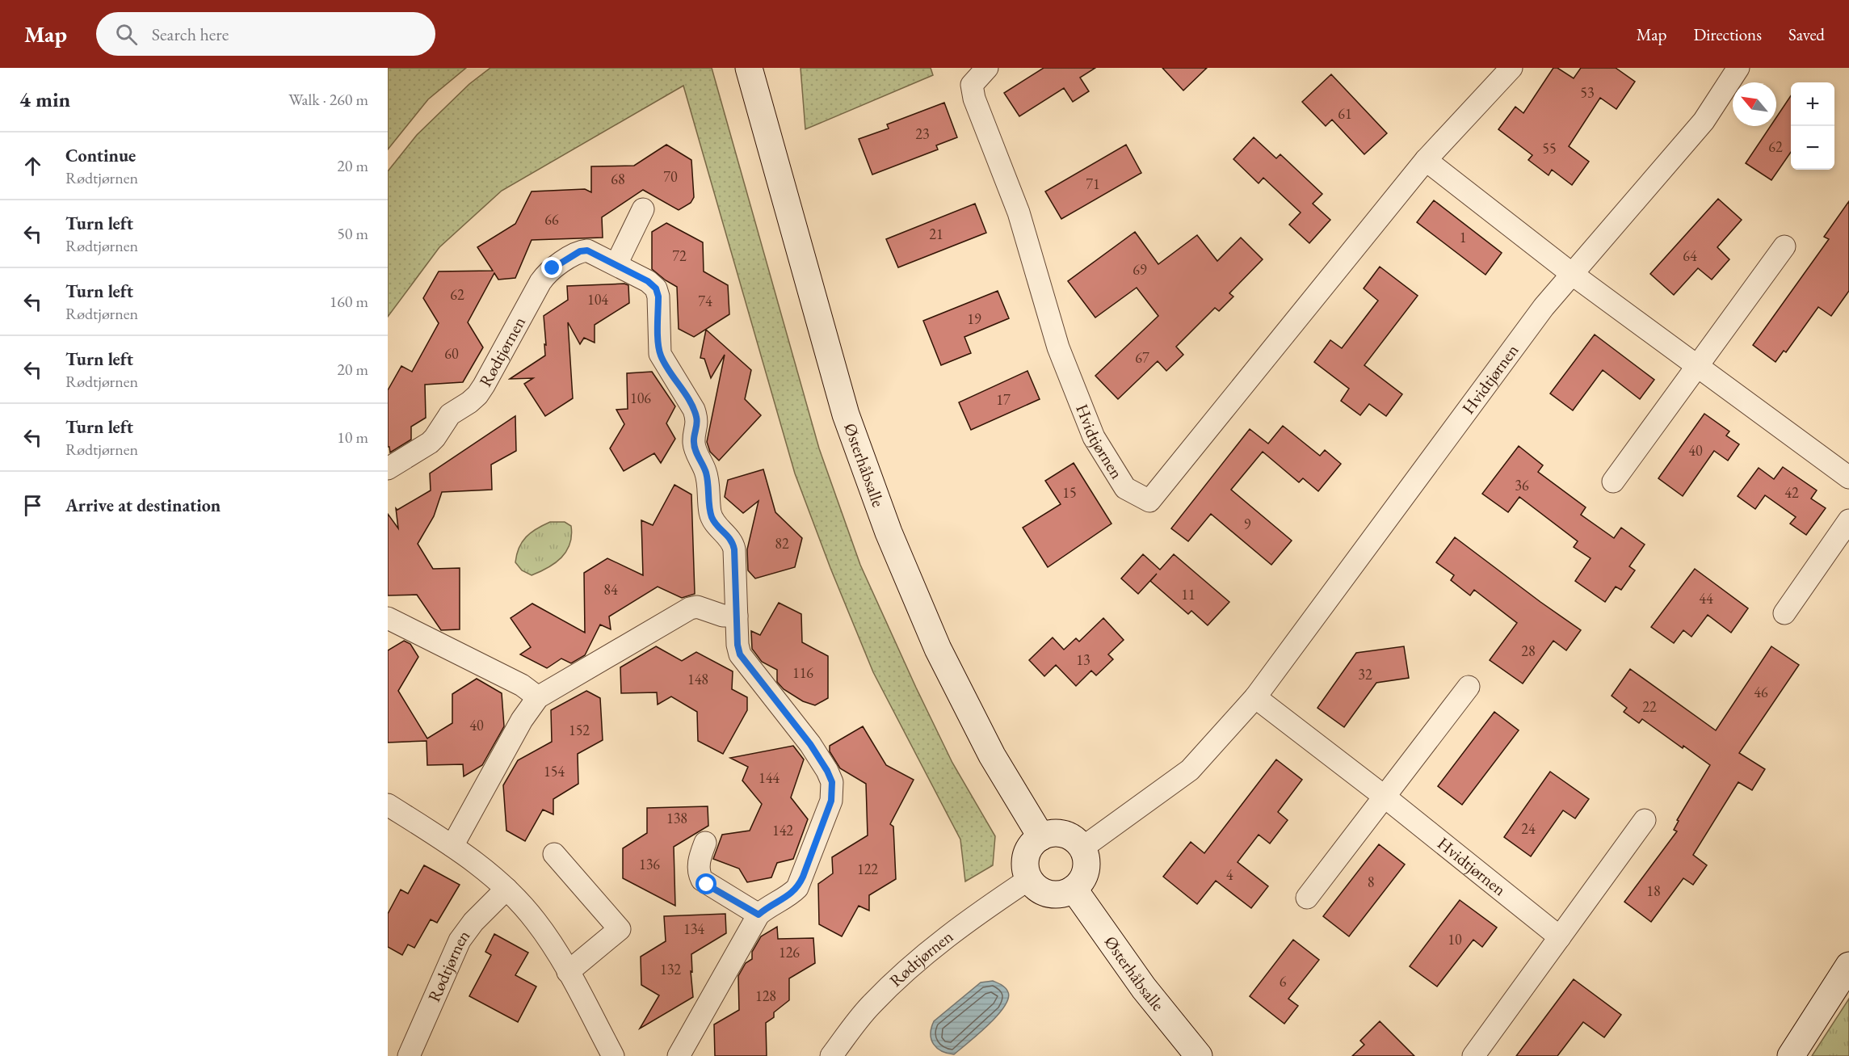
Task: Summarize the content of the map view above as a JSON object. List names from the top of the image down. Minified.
{"streets":{"street":["Rødtjørnen","Hvidtjørnen","Østerhåbsalle"]},"crossings":[["Rødtjørnen","Hvidtjørnen"],["Rødtjørnen","Østerhåbsalle"],["Hvidtjørnen","Østerhåbsalle"]],"house_numbers":["53","61","23","62","55","70","68","71","66","21","1","72","64","69","62","104","74","19","60","67","106","17","40","36","15","42","9","82","84","11","44","28","13","116","32","148","46","22","40","152","154","144","138","24","142","136","122","4","8","18","134","10","126","132","6","128"],"north":"top left","page":{"header":"Map","search":"Search here","nav":["Map","Directions","Saved"],"heading":["4 min","Walk · 260 m"],"map_buttons":["+","−"],"list":[["Continue","Rødtjørnen","20 m"],["Turn left","Rødtjørnen","50 m"],["Turn left","Rødtjørnen","160 m"],["Turn left","Rødtjørnen","20 m"],["Turn left","Rødtjørnen","10 m"],"Arrive at destination"]}}
